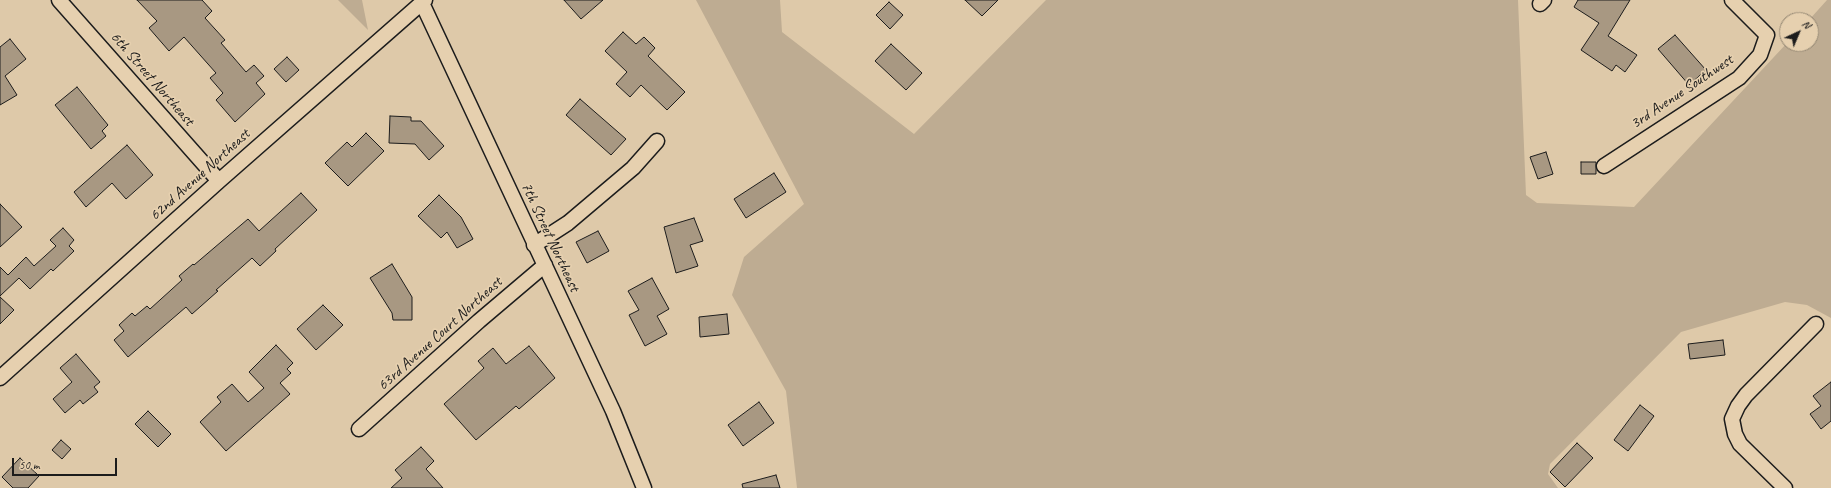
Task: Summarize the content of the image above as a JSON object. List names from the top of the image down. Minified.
{"streets":{"street":["6th Street Northeast","3rd Avenue Southwest","62nd Avenue Northeast","7th Street Northeast","63rd Avenue Court Northeast"]},"crossings":[["6th Street Northeast","62nd Avenue Northeast"],["62nd Avenue Northeast","7th Street Northeast"],["7th Street Northeast","63rd Avenue Court Northeast"]],"scale_bar":"50 m","north":"top right"}
